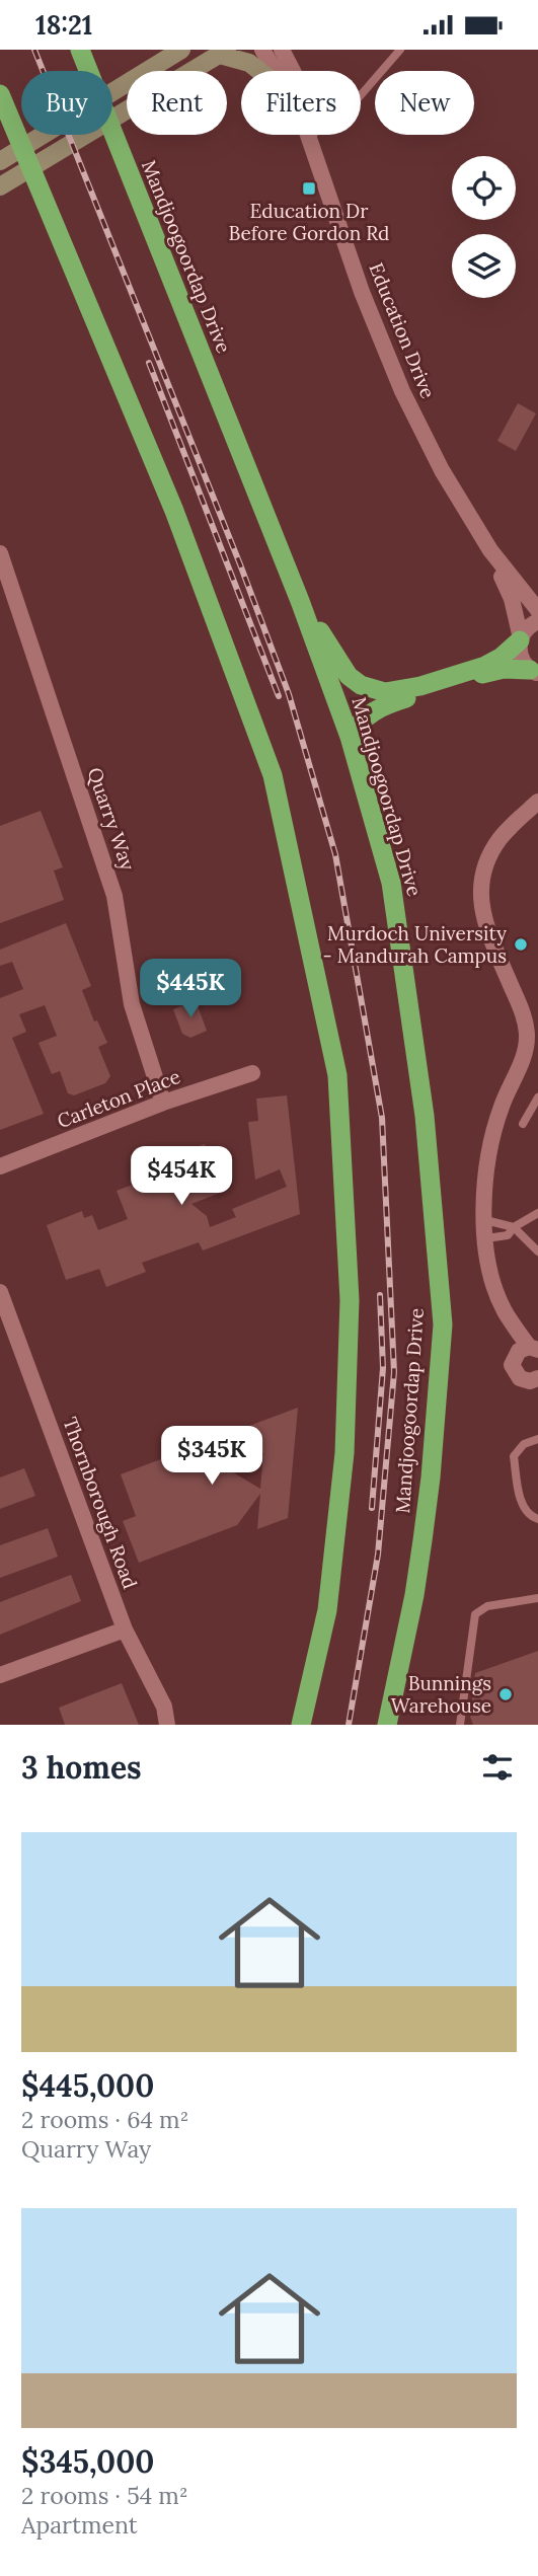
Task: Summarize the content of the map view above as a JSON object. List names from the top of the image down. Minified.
{"streets":{"highway":["Mandjoogoordap Drive"],"street":["Education Drive","Quarry Way","Carleton Place","Thornborough Road"]},"crossings":[["Quarry Way","Carleton Place"]],"places":{"transit":["Education Dr Before Gordon Rd"],"other":["Murdoch University - Mandurah Campus","Bunnings Warehouse"]},"page":{"status":"18:21","chip":["Buy","Rent","Filters","New"],"price":["$445K","$454K","$345K"],"heading":"3 homes","list":[{"name":"$445,000","note":"2 rooms · 64 m² · Quarry Way"},{"name":"$345,000","note":"2 rooms · 54 m² · Apartment"}]}}
